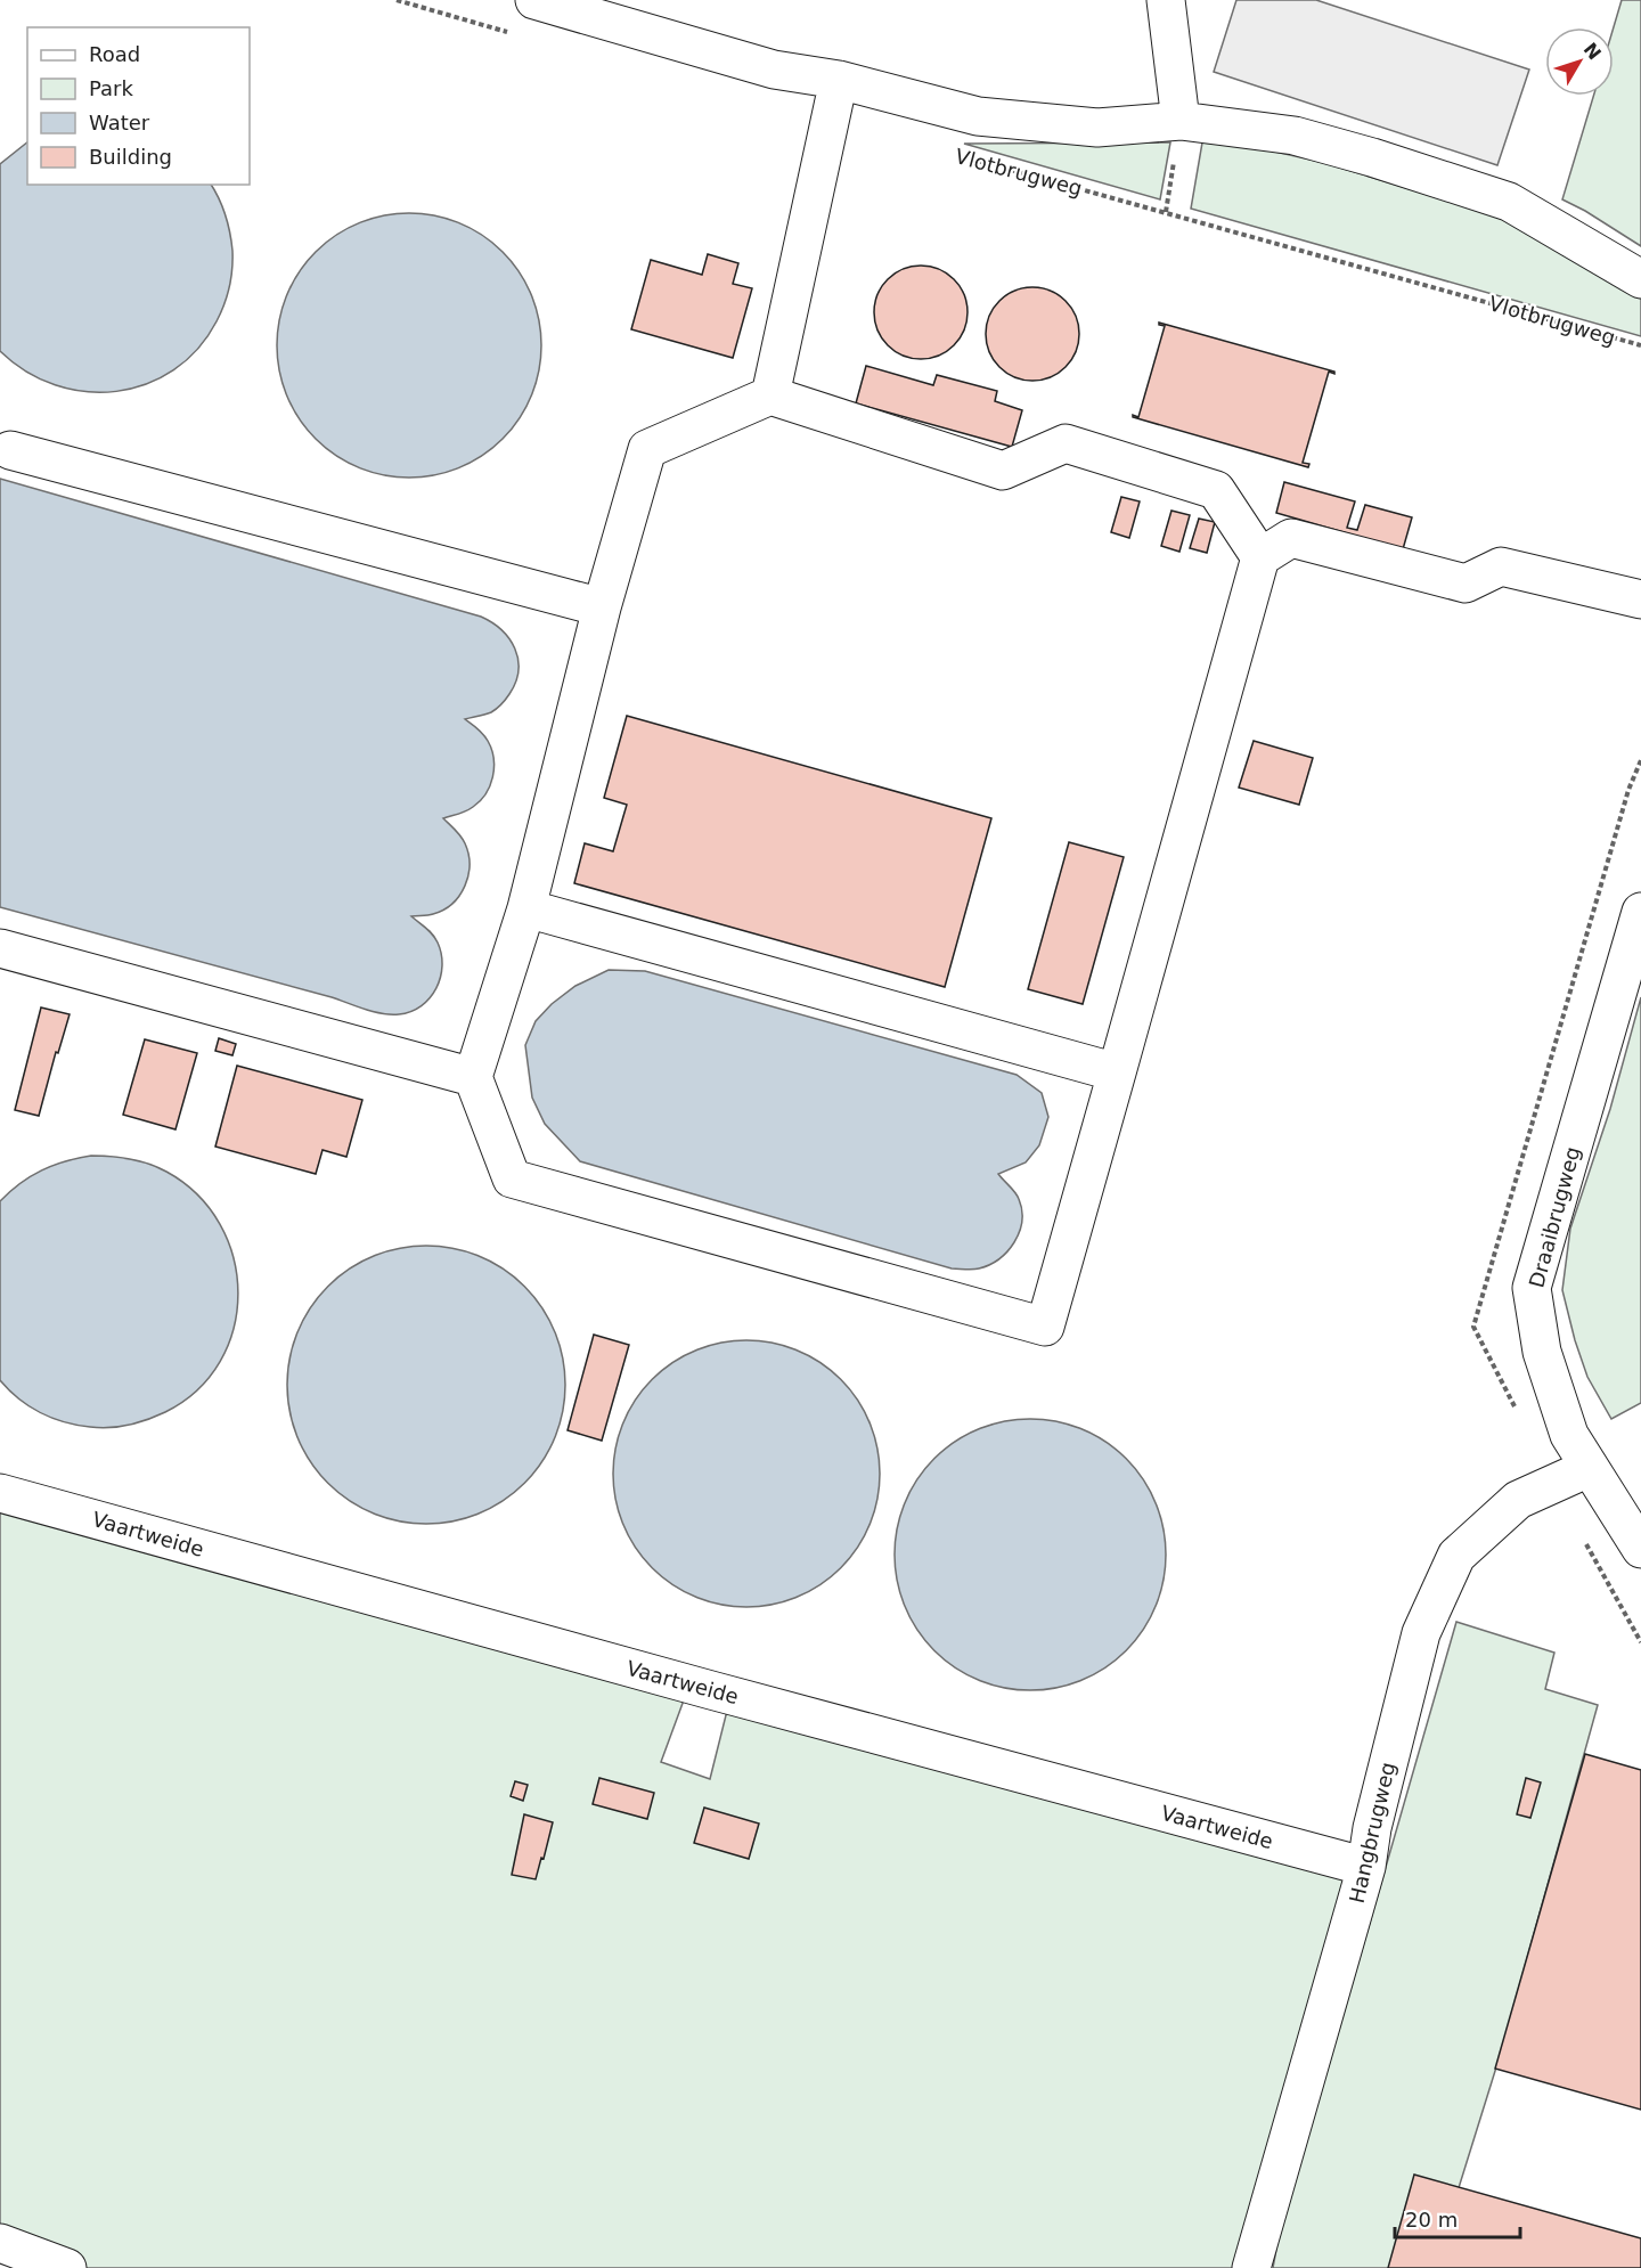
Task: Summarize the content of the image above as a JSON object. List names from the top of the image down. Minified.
{"streets":{"street":["Vlotbrugweg","Draaibrugweg","Vaartweide","Hangbrugweg"]},"crossings":[["Draaibrugweg","Hangbrugweg"],["Vaartweide","Hangbrugweg"]],"legend":["Road","Park","Water","Building"],"scale_bar":"20 m","north":"top right"}
